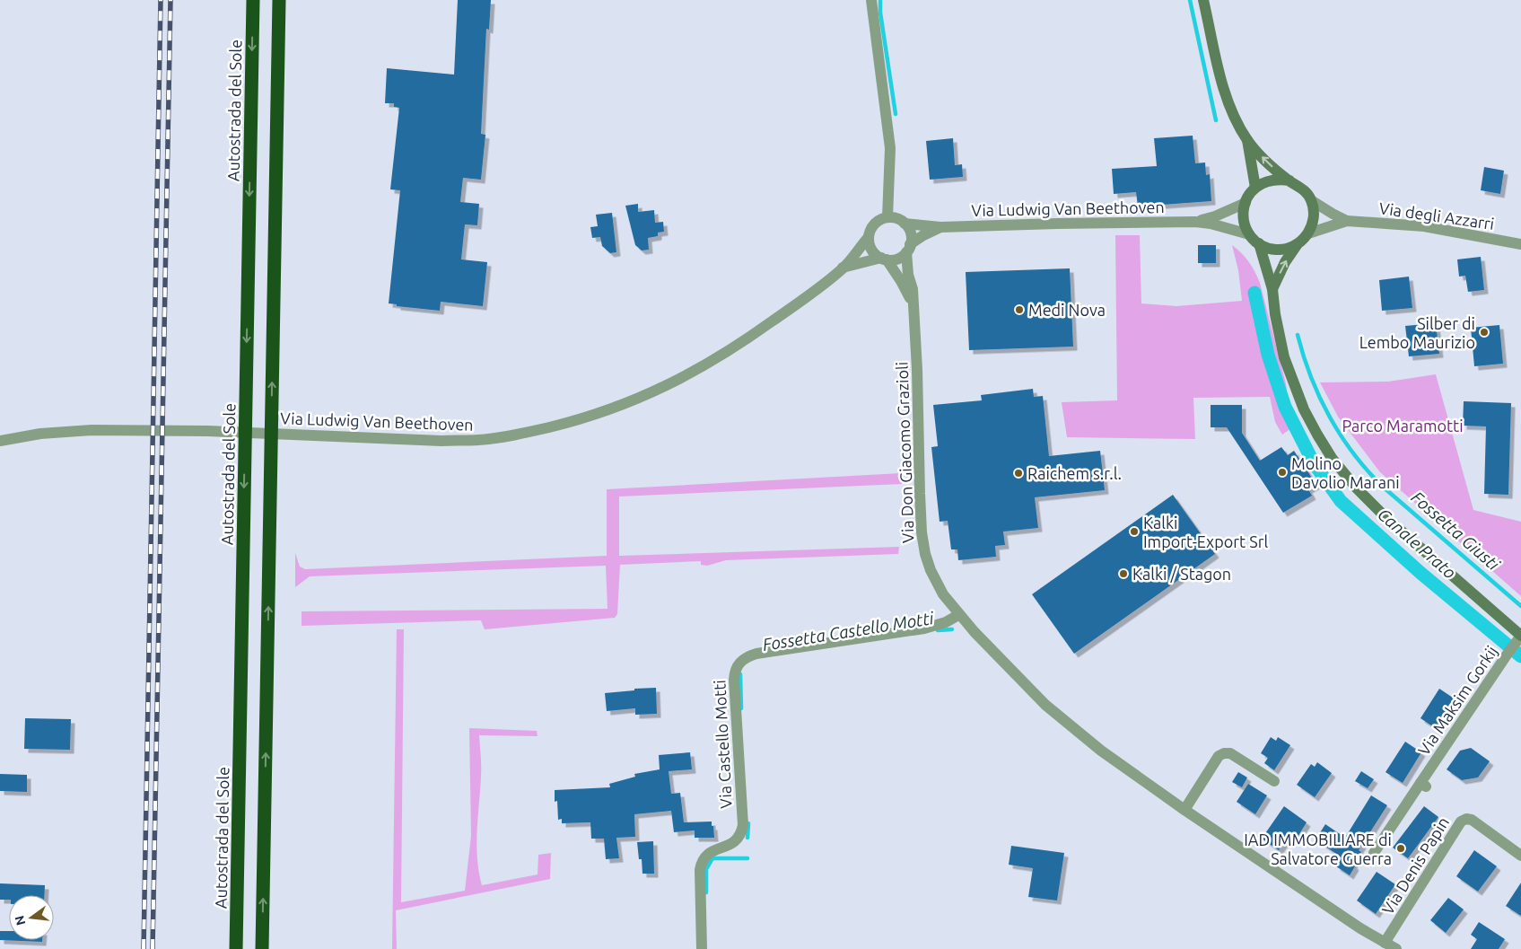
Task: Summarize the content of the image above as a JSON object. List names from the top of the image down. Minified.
{"streets":{"highway":["Autostrada del Sole"],"street":["Via Ludwig Van Beethoven","Via degli Azzarri","Via Don Giacomo Grazioli","Via Maksim Gorkij","Via Castello Motti","Via Denis Papin"]},"crossings":[["Via Ludwig Van Beethoven","Via degli Azzarri"],["Via Ludwig Van Beethoven","Via Don Giacomo Grazioli"],["Via Don Giacomo Grazioli","Via Castello Motti"],["Via Don Giacomo Grazioli","Via Denis Papin"]],"water":["Fossetta Giusti","Canale Prato","Fossetta Castello Motti"],"parks":["Parco Maramotti"],"places":["Medi Nova","Silber di Lembo Maurizio","Molino Davolio Marani","Raichem s.r.l.","Kalki Import-Export Srl","Kalki / Stagon","IAD IMMOBILIARE di Salvatore Guerra"],"north":"left"}
